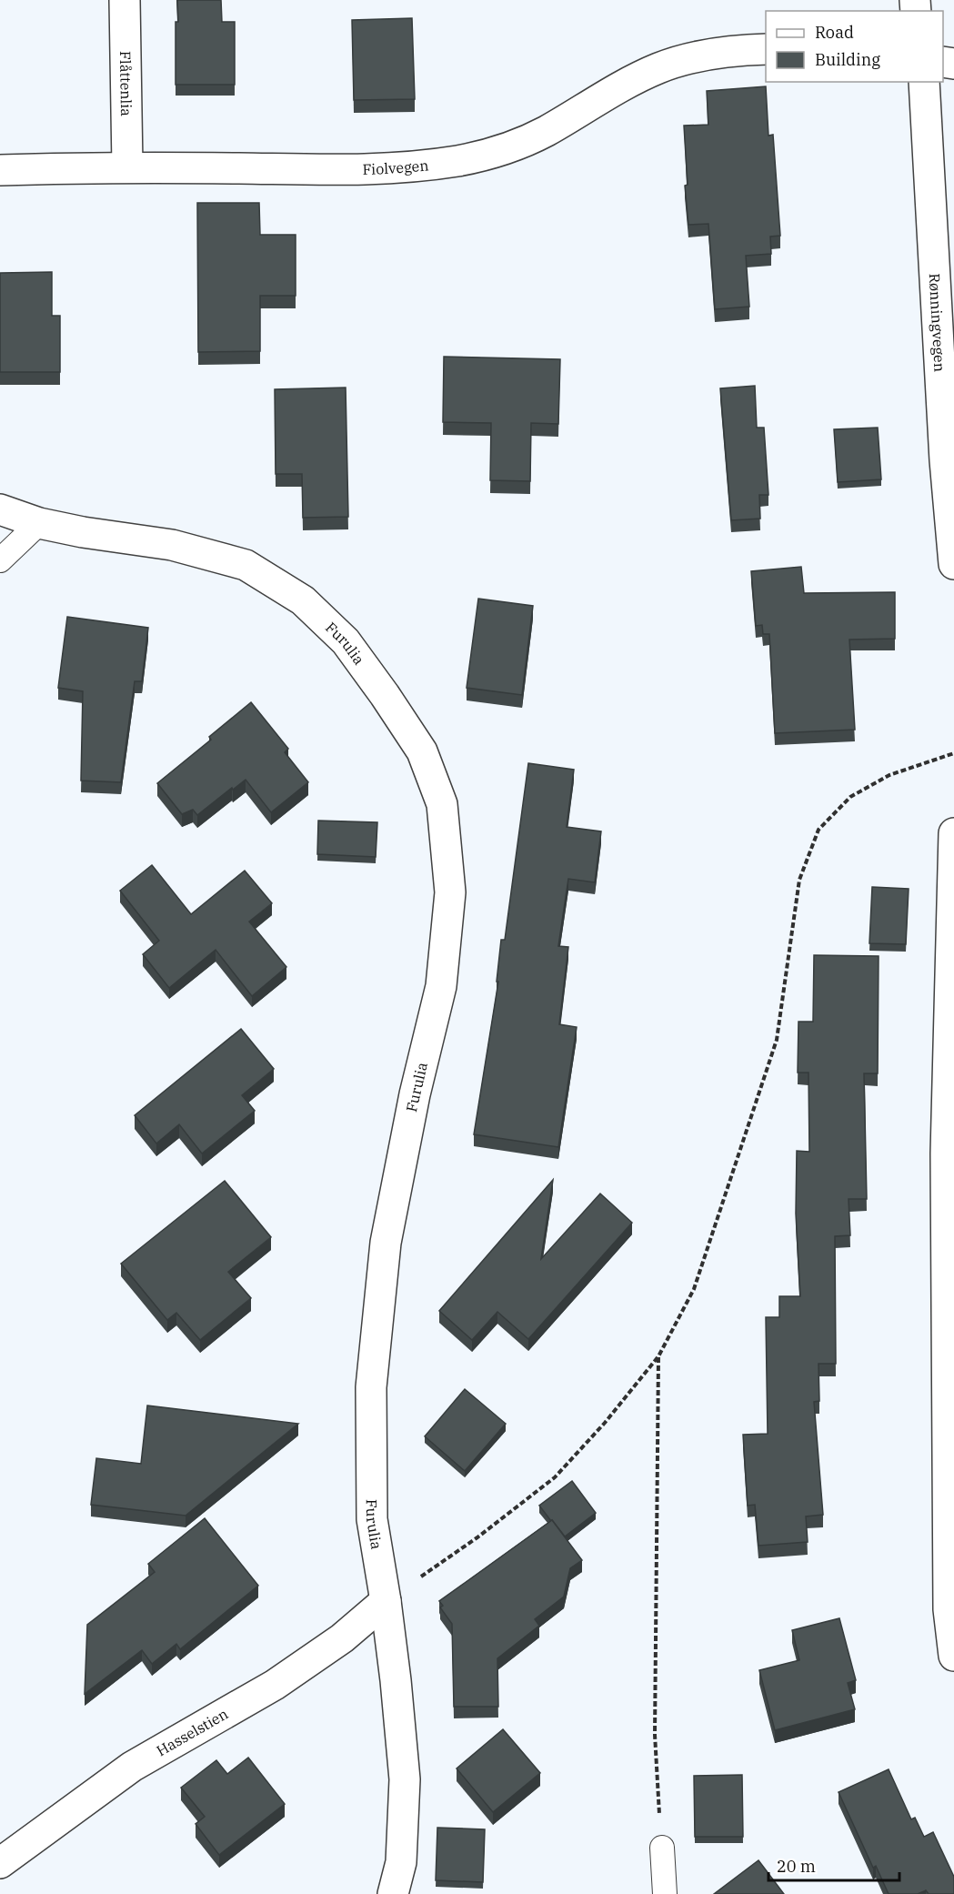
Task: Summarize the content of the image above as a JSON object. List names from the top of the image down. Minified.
{"streets":{"street":["Flåttenlia","Fiolvegen","Rønningvegen","Furulia","Hasselstien"]},"crossings":[["Flåttenlia","Fiolvegen"],["Furulia","Hasselstien"]],"legend":["Road","Building"],"scale_bar":"20 m"}
